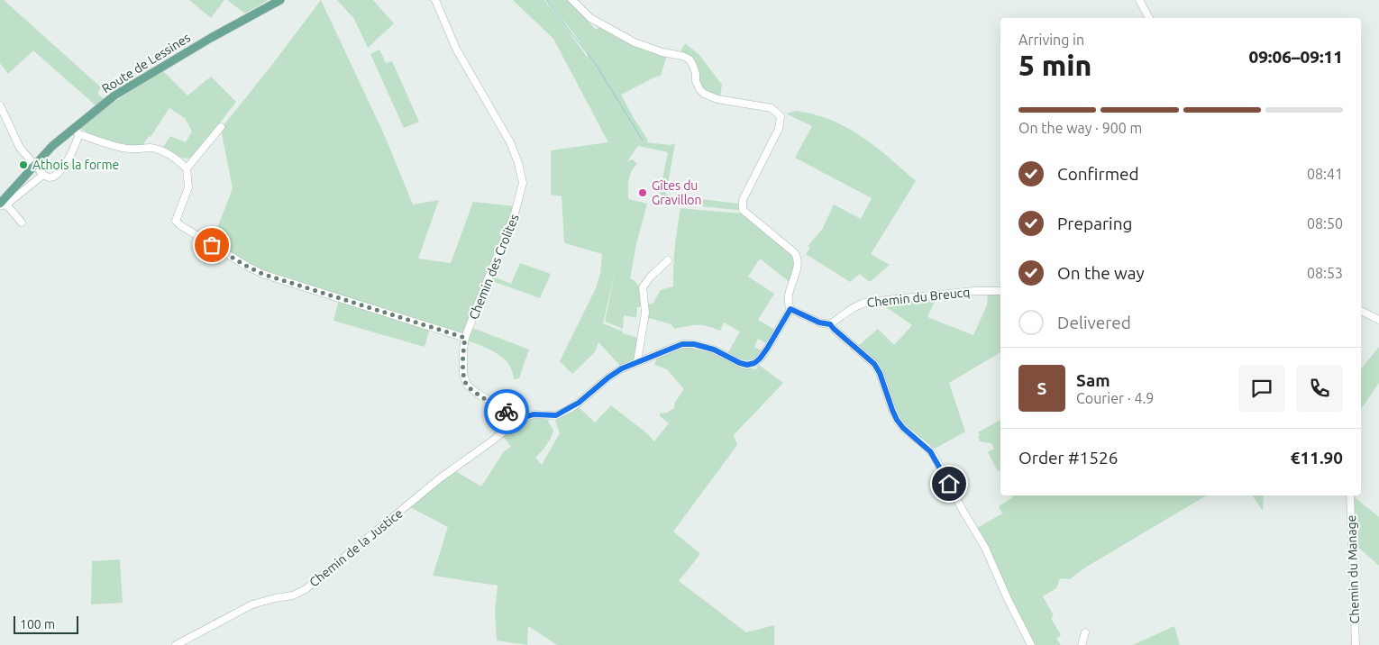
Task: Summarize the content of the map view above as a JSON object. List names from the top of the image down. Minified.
{"streets":{"main road":["Route de Lessines"],"street":["Chemin des Crolites","Chemin du Breucq","Chemin de la Justice","Chemin du Manage"]},"crossings":[["Chemin des Crolites","Chemin de la Justice"]],"places":["Athois la forme","Gîtes du Gravillon"],"scale_bar":"100 m","page":{"heading":["5 min","Arriving in","09:06–09:11"],"panel":["Sam","Courier · 4.9","Order #1526","€11.90"],"bar":"On the way · 900 m","list":[["Confirmed","08:41"],["Preparing","08:50"],["On the way","08:53"],"Delivered"],"round":"S","scale":"100 m"}}
